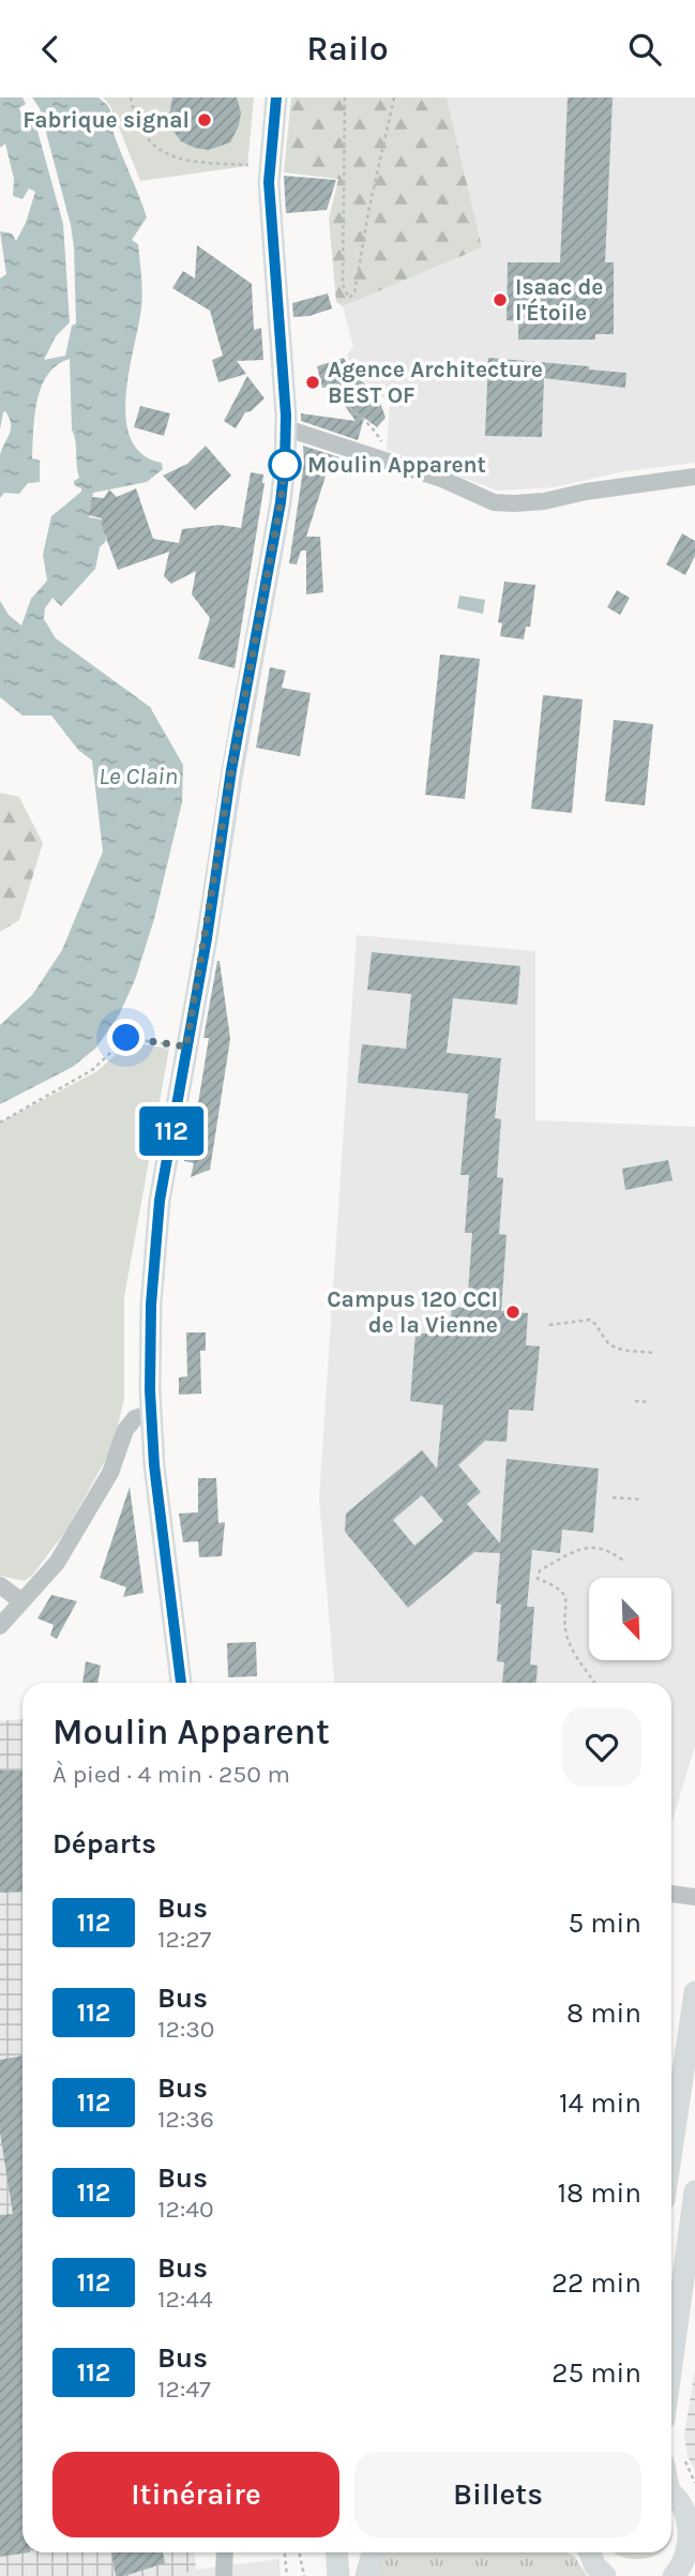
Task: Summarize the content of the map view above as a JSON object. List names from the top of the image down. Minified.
{"water":["Le Clain"],"places":["Fabrique signal","Isaac de l'Étoile","Agence Architecture BEST OF","Moulin Apparent","Campus 120 CCI de la Vienne"],"lines":["bus line 112"],"north":"bottom right","page":{"header":"Railo","on_map":"112","heading":[["Moulin Apparent","À pied · 4 min · 250 m"],"Départs"],"list":[{"mark":"112","name":"Bus","note":"12:27","value":"5 min"},{"mark":"112","name":"Bus","note":"12:30","value":"8 min"},{"mark":"112","name":"Bus","note":"12:36","value":"14 min"},{"mark":"112","name":"Bus","note":"12:40","value":"18 min"},{"mark":"112","name":"Bus","note":"12:44","value":"22 min"},{"mark":"112","name":"Bus","note":"12:47","value":"25 min"}],"buttons":["Itinéraire","Billets"]}}
